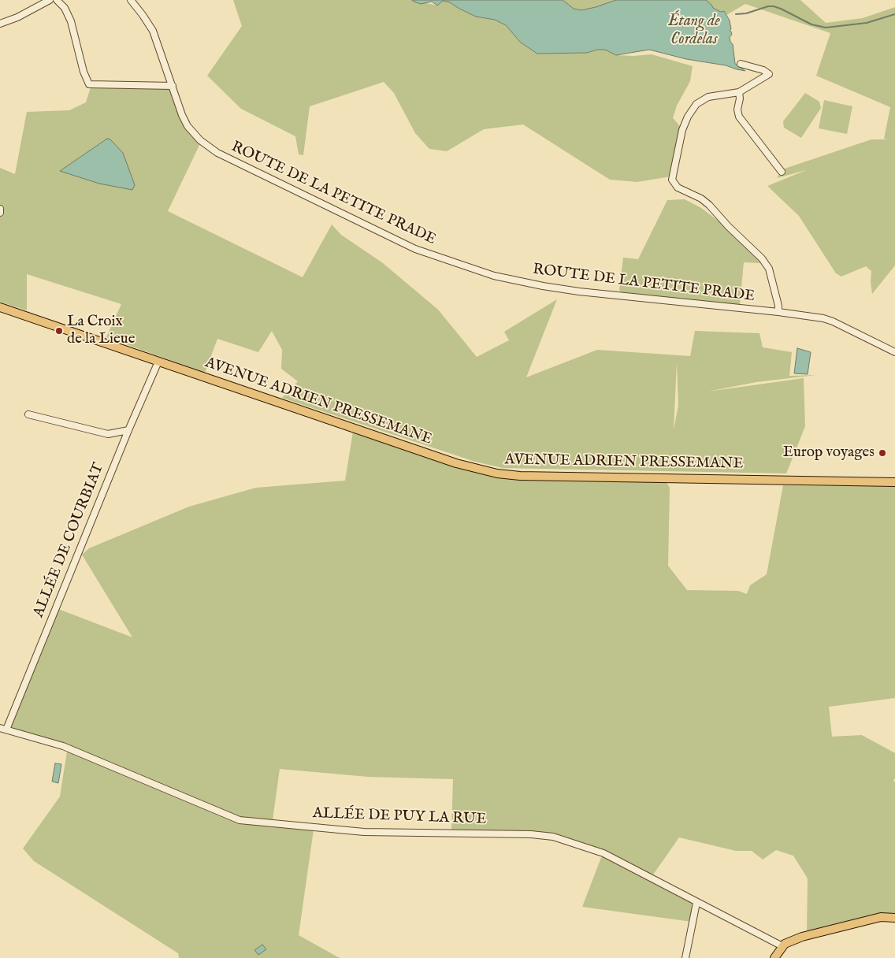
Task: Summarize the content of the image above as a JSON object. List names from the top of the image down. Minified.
{"streets":{"main road":["AVENUE ADRIEN PRESSEMANE"],"street":["ROUTE DE LA PETITE PRADE","ALLÉE DE COURBIAT","ALLÉE DE PUY LA RUE"]},"crossings":[["AVENUE ADRIEN PRESSEMANE","ALLÉE DE COURBIAT"],["ALLÉE DE COURBIAT","ALLÉE DE PUY LA RUE"]],"water":["Étang de Cordelas"],"places":["La Croix de la Lieue","Europ voyages"]}
